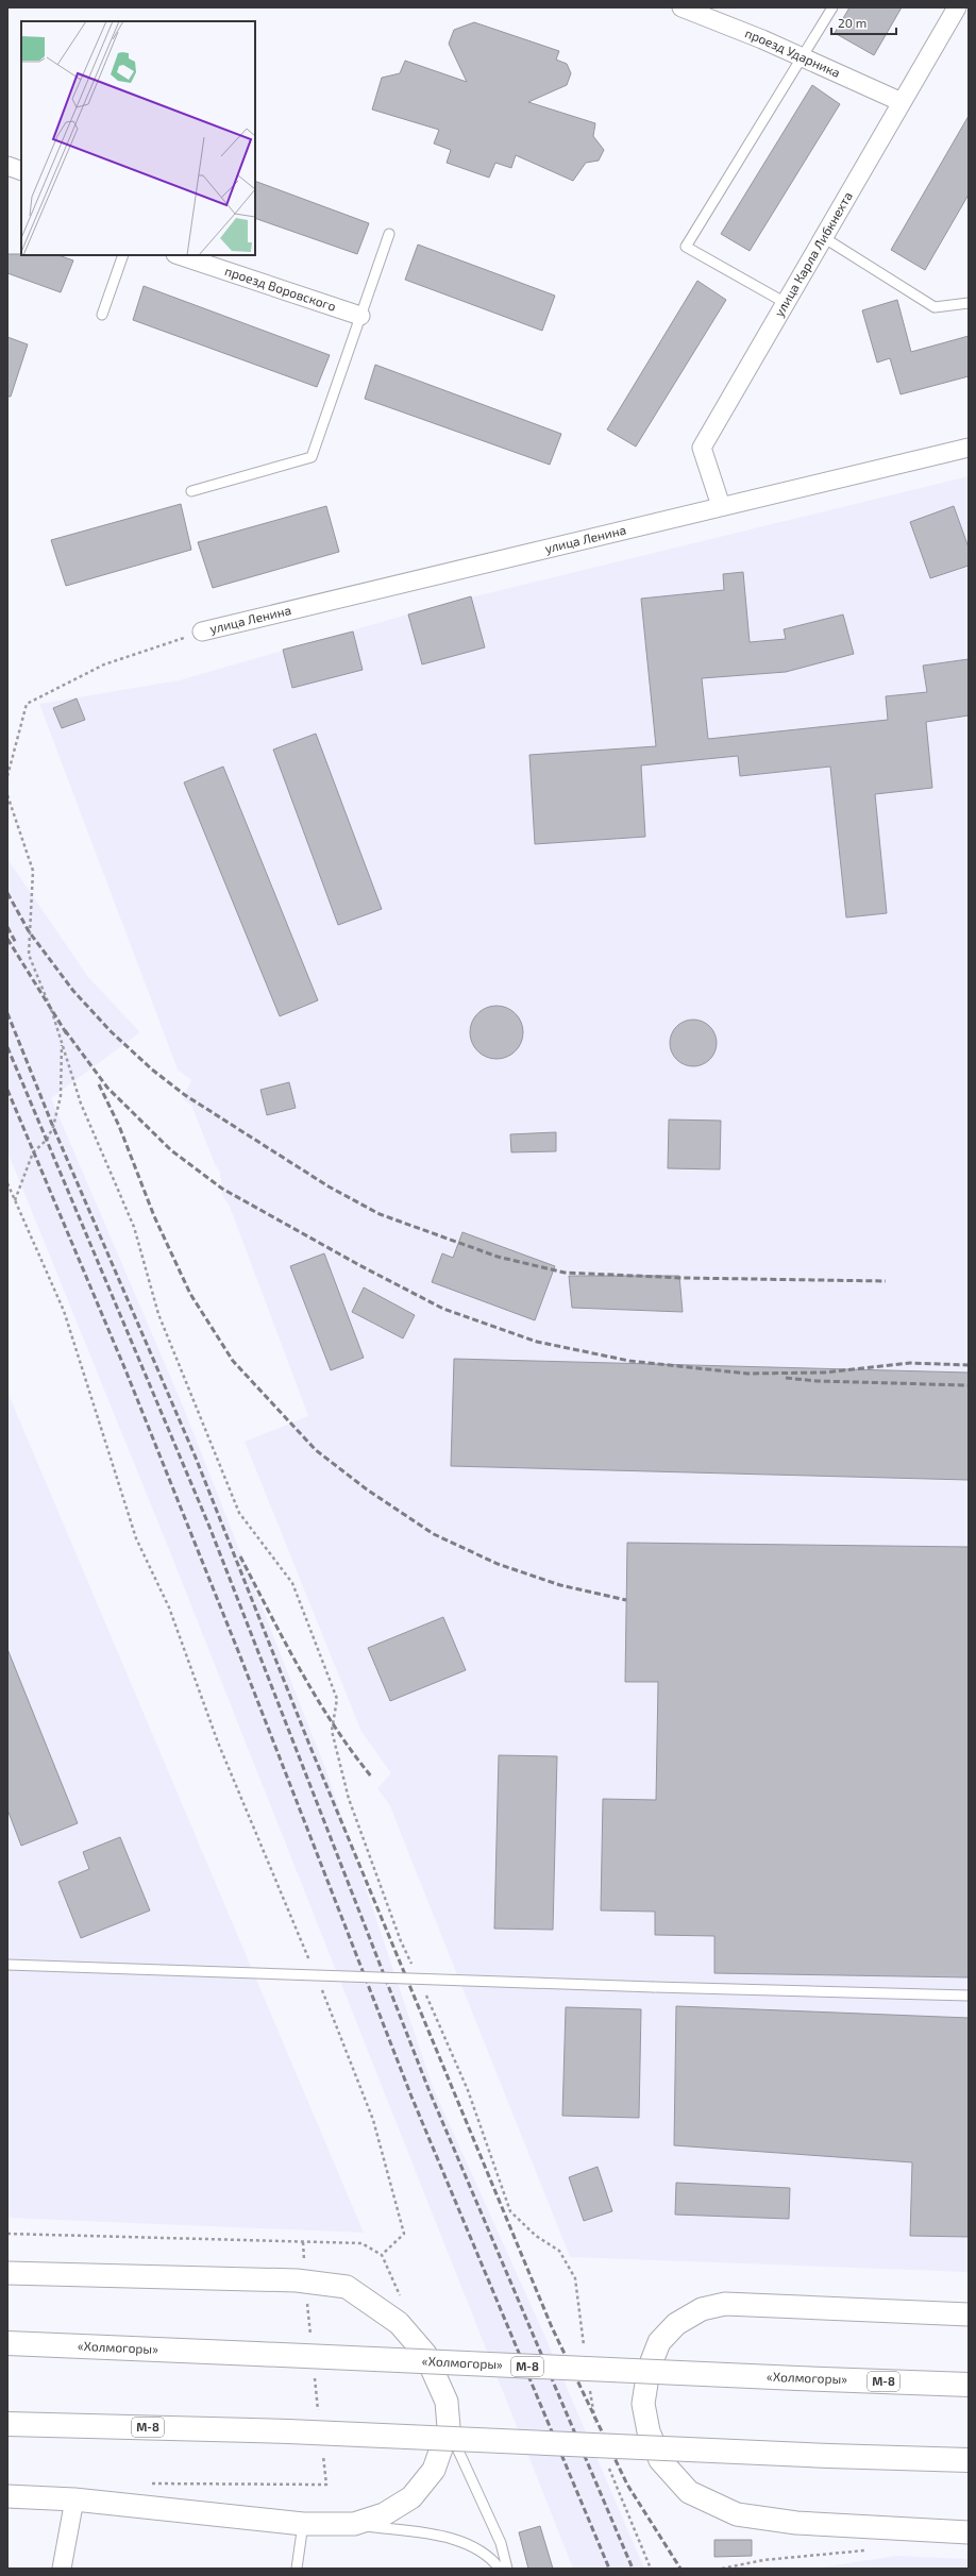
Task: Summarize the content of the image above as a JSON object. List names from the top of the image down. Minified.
{"streets":{"highway":["«Холмогоры»","М-8"],"street":["проезд Ударника","улица Карла Либкнехта","проезд Воровского","улица Ленина"]},"crossings":[["проезд Ударника","улица Карла Либкнехта"],["улица Карла Либкнехта","улица Ленина"]],"scale_bar":"20 m"}
